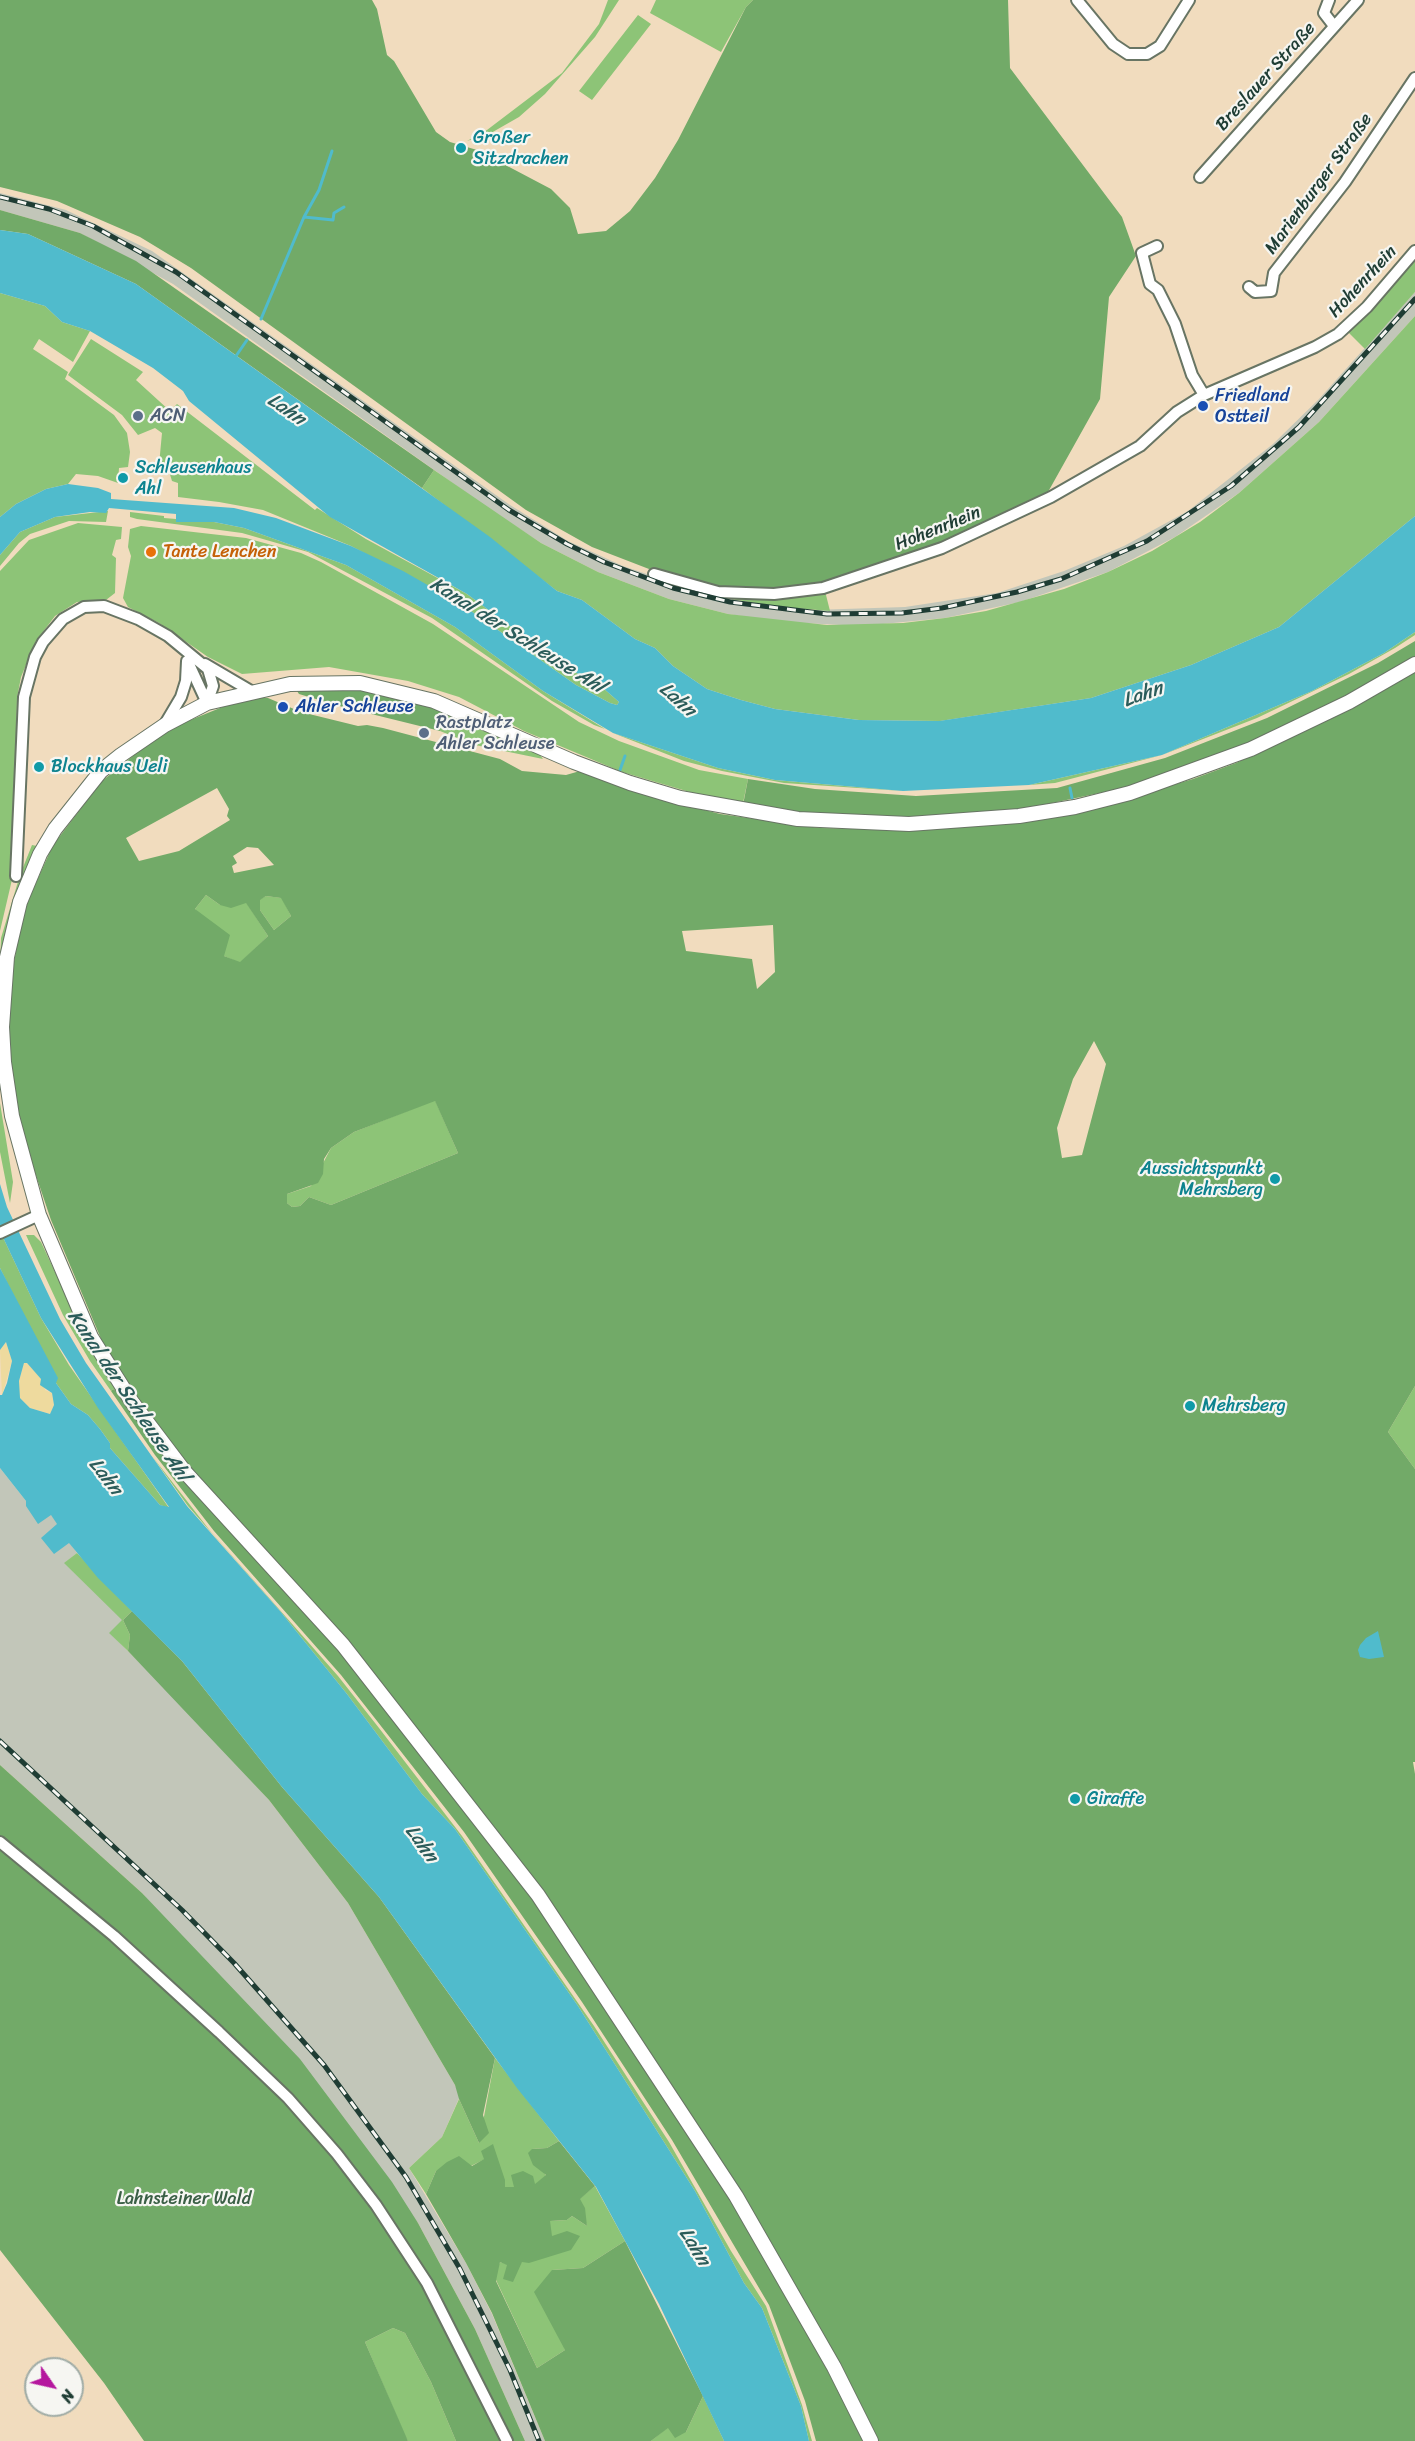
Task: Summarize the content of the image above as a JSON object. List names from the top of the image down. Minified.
{"streets":{"street":["Breslauer Straße","Marienburger Straße","Hohenrhein"]},"water":["Lahn","Kanal der Schleuse Ahl"],"parks":["Lahnsteiner Wald"],"places":["Großer Sitzdrachen","Friedland Ostteil","ACN","Schleusenhaus Ahl","Tante Lenchen","Ahler Schleuse","Rastplatz Ahler Schleuse","Blockhaus Ueli","Aussichtspunkt Mehrsberg","Mehrsberg","Giraffe"],"north":"bottom right"}
